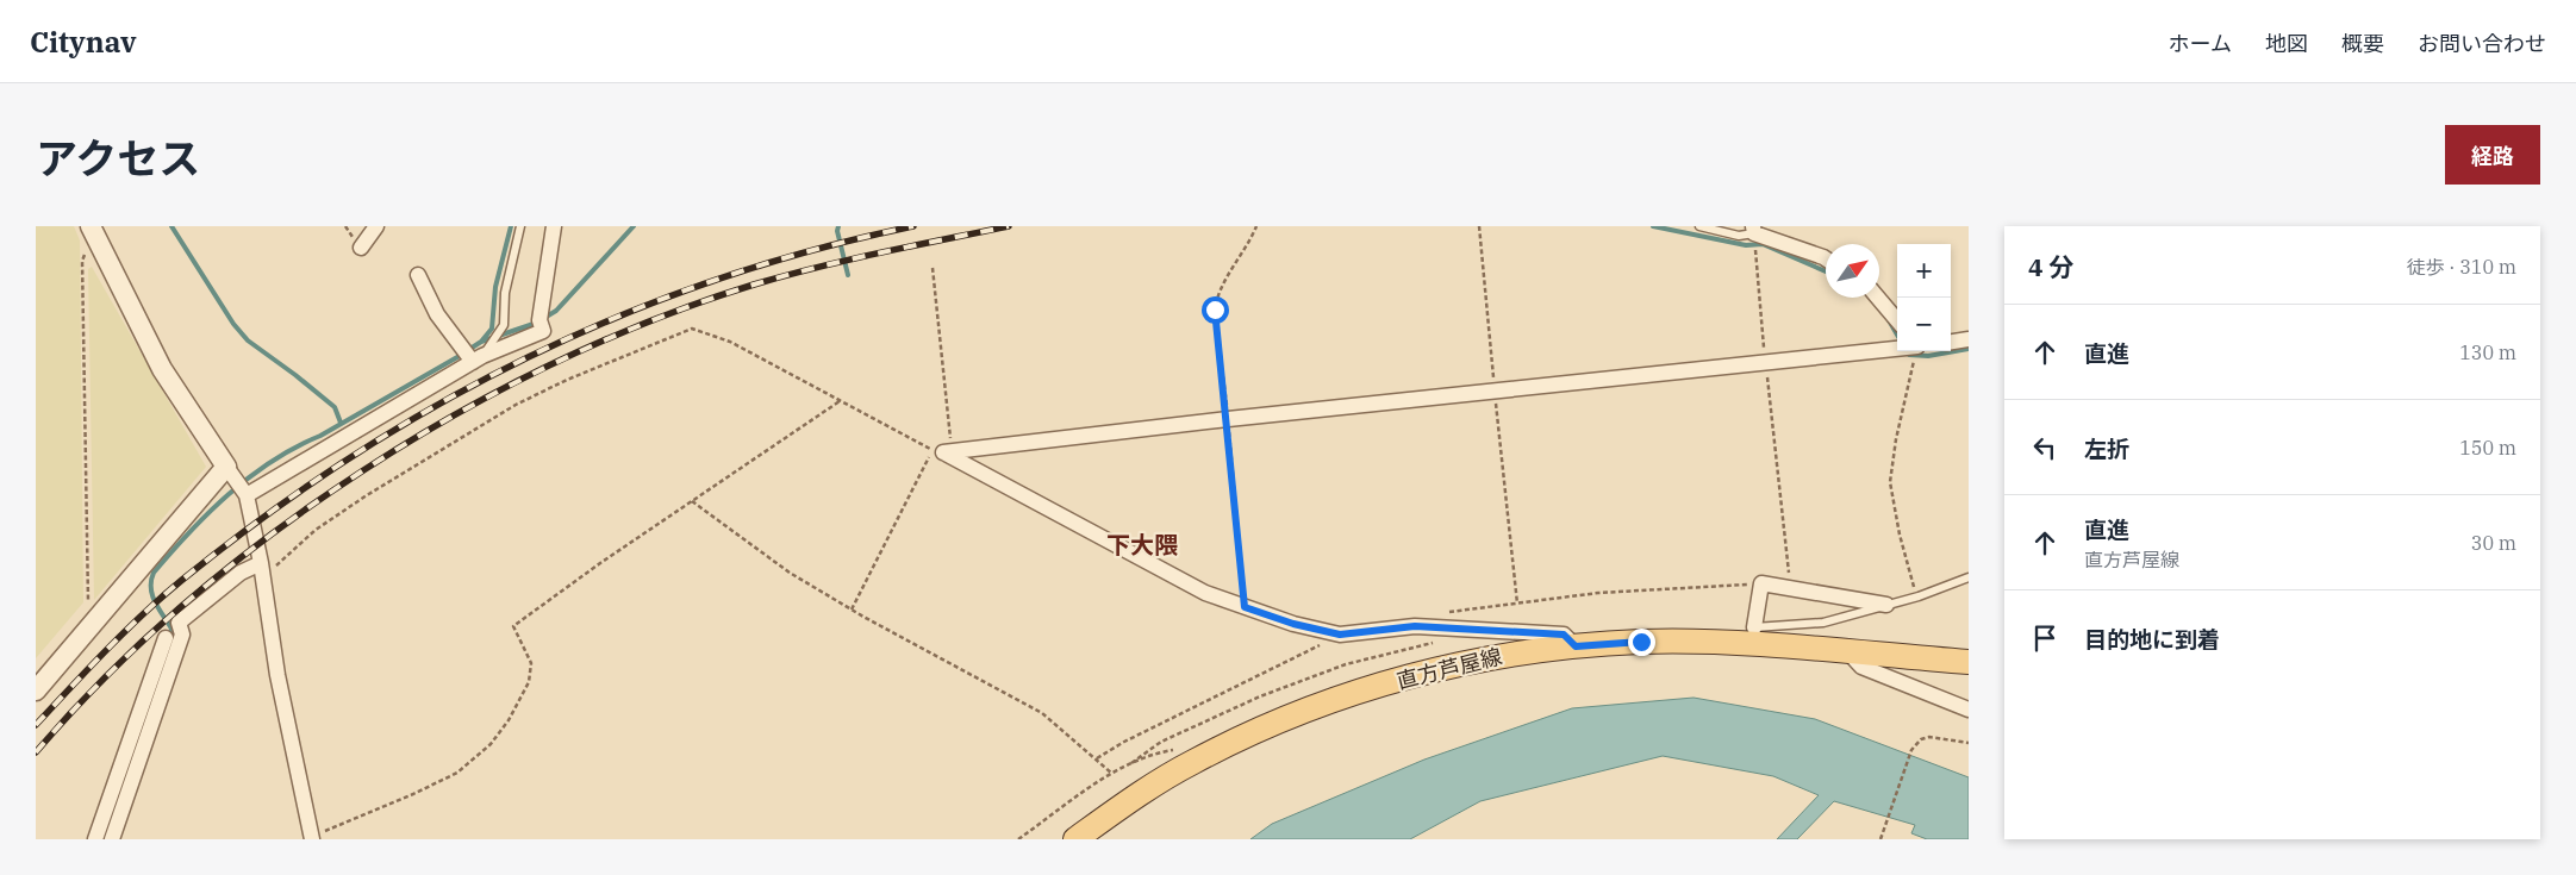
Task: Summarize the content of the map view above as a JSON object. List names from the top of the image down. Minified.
{"streets":{"main road":["直方芦屋線"]},"districts":["下大隈"],"north":"top right","page":{"header":"Citynav","nav":["ホーム","地図","概要","お問い合わせ"],"title":"アクセス","buttons":"経路","heading":["4 分","徒歩 · 310 m"],"map_buttons":["+","−"],"list":[["直進","130 m"],["左折","150 m"],["直進","直方芦屋線","30 m"],"目的地に到着"]}}
